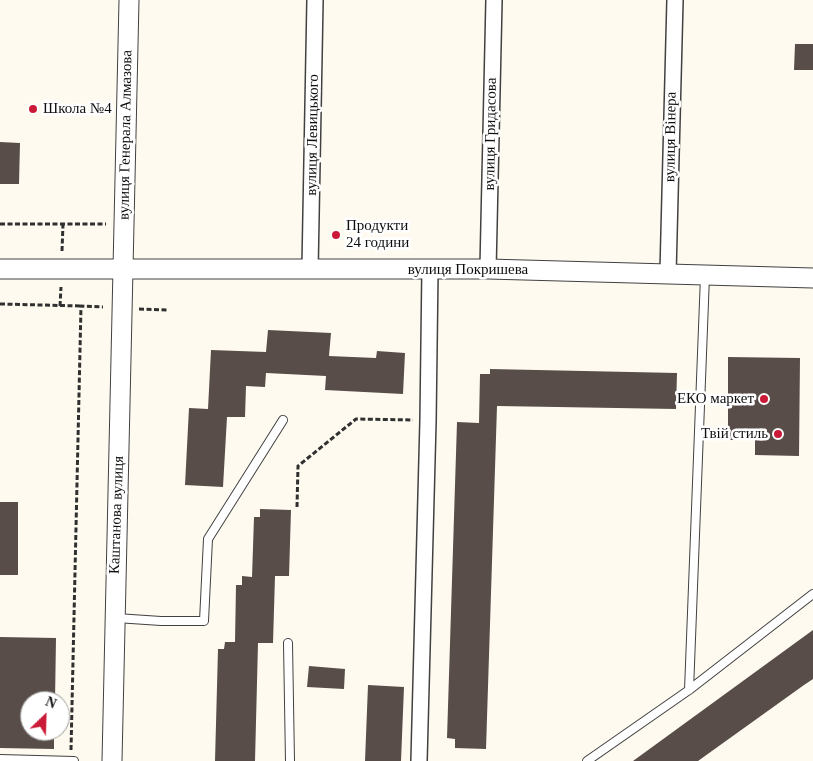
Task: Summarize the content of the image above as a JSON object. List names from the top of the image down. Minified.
{"streets":{"street":["вулиця Гридасова","вулиця Генерала Алмазова","вулиця Левицького","вулиця Вінера","вулиця Покришева","Каштанова вулиця"]},"crossings":[["вулиця Гридасова","вулиця Покришева"],["вулиця Генерала Алмазова","вулиця Покришева"],["вулиця Генерала Алмазова","Каштанова вулиця"],["вулиця Левицького","вулиця Покришева"],["вулиця Вінера","вулиця Покришева"],["вулиця Покришева","Каштанова вулиця"]],"places":["Школа №4","Продукти 24 години","ЕКО маркет","Твій стиль"],"north":"top right"}
